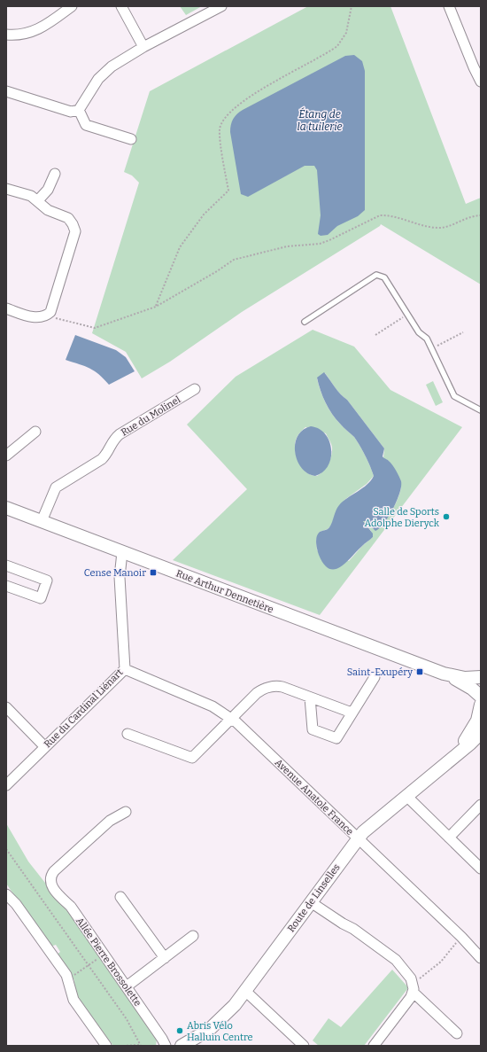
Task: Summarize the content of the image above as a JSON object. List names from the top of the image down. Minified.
{"streets":{"street":["Rue du Molinel","Rue Arthur Dennetière","Rue du Cardinal Liénart","Avenue Anatole France","Route de Linselles","Allée Pierre Brossolette"]},"crossings":[["Rue du Molinel","Rue Arthur Dennetière"],["Rue Arthur Dennetière","Rue du Cardinal Liénart"],["Rue Arthur Dennetière","Route de Linselles"],["Rue du Cardinal Liénart","Avenue Anatole France"],["Avenue Anatole France","Route de Linselles"]],"water":["Étang de la tuilerie"],"places":{"other":["Salle de Sports Adolphe Dieryck","Abris Vélo Halluin Centre"],"transit":["Cense Manoir","Saint-Exupéry"]}}
